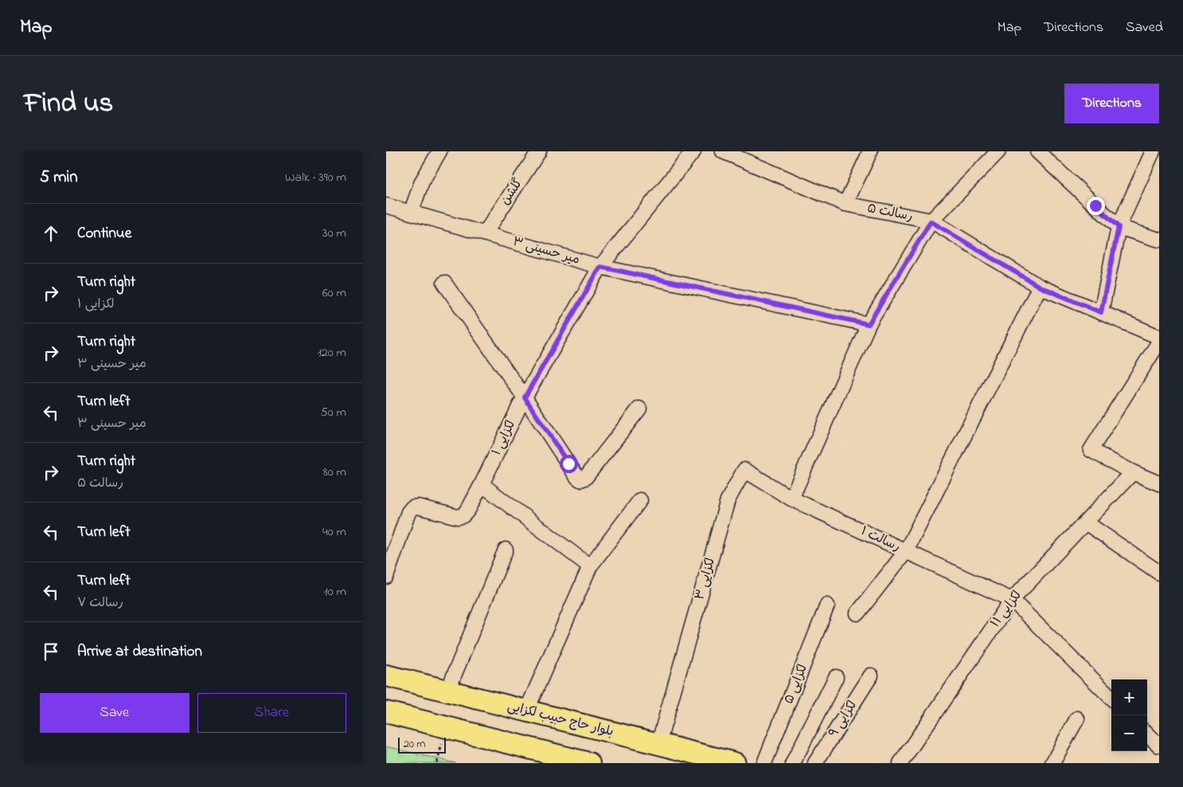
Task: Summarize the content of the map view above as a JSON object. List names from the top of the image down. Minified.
{"streets":{"main road":["بلوار حاج حبیب لکزايی"],"street":["گلشن","رسالت ۵","میر حسینی ۳","لکزایی ۱","رسالت ۱","لکزایی ۳","لکزایی ۱۱","لکزایی ۵","لکزایی ۹"]},"crossings":[["گلشن","میر حسینی ۳"],["میر حسینی ۳","لکزایی ۱"],["رسالت ۱","لکزایی ۳"],["رسالت ۱","لکزایی ۱۱"],["لکزایی ۳","بلوار حاج حبیب لکزايی"]],"scale_bar":"20 m","page":{"header":"Map","nav":["Map","Directions","Saved"],"title":"Find us","buttons":["Directions",["Save","Share"]],"heading":["5 min","Walk · 390 m"],"list":[["Continue","30 m"],["Turn right","لکزایی ۱","60 m"],["Turn right","میر حسینی ۳","120 m"],["Turn left","میر حسینی ۳","50 m"],["Turn right","رسالت ۵","80 m"],["Turn left","40 m"],["Turn left","رسالت ۷","10 m"],"Arrive at destination"],"map_buttons":["+","−"],"scale":"20 m"}}
